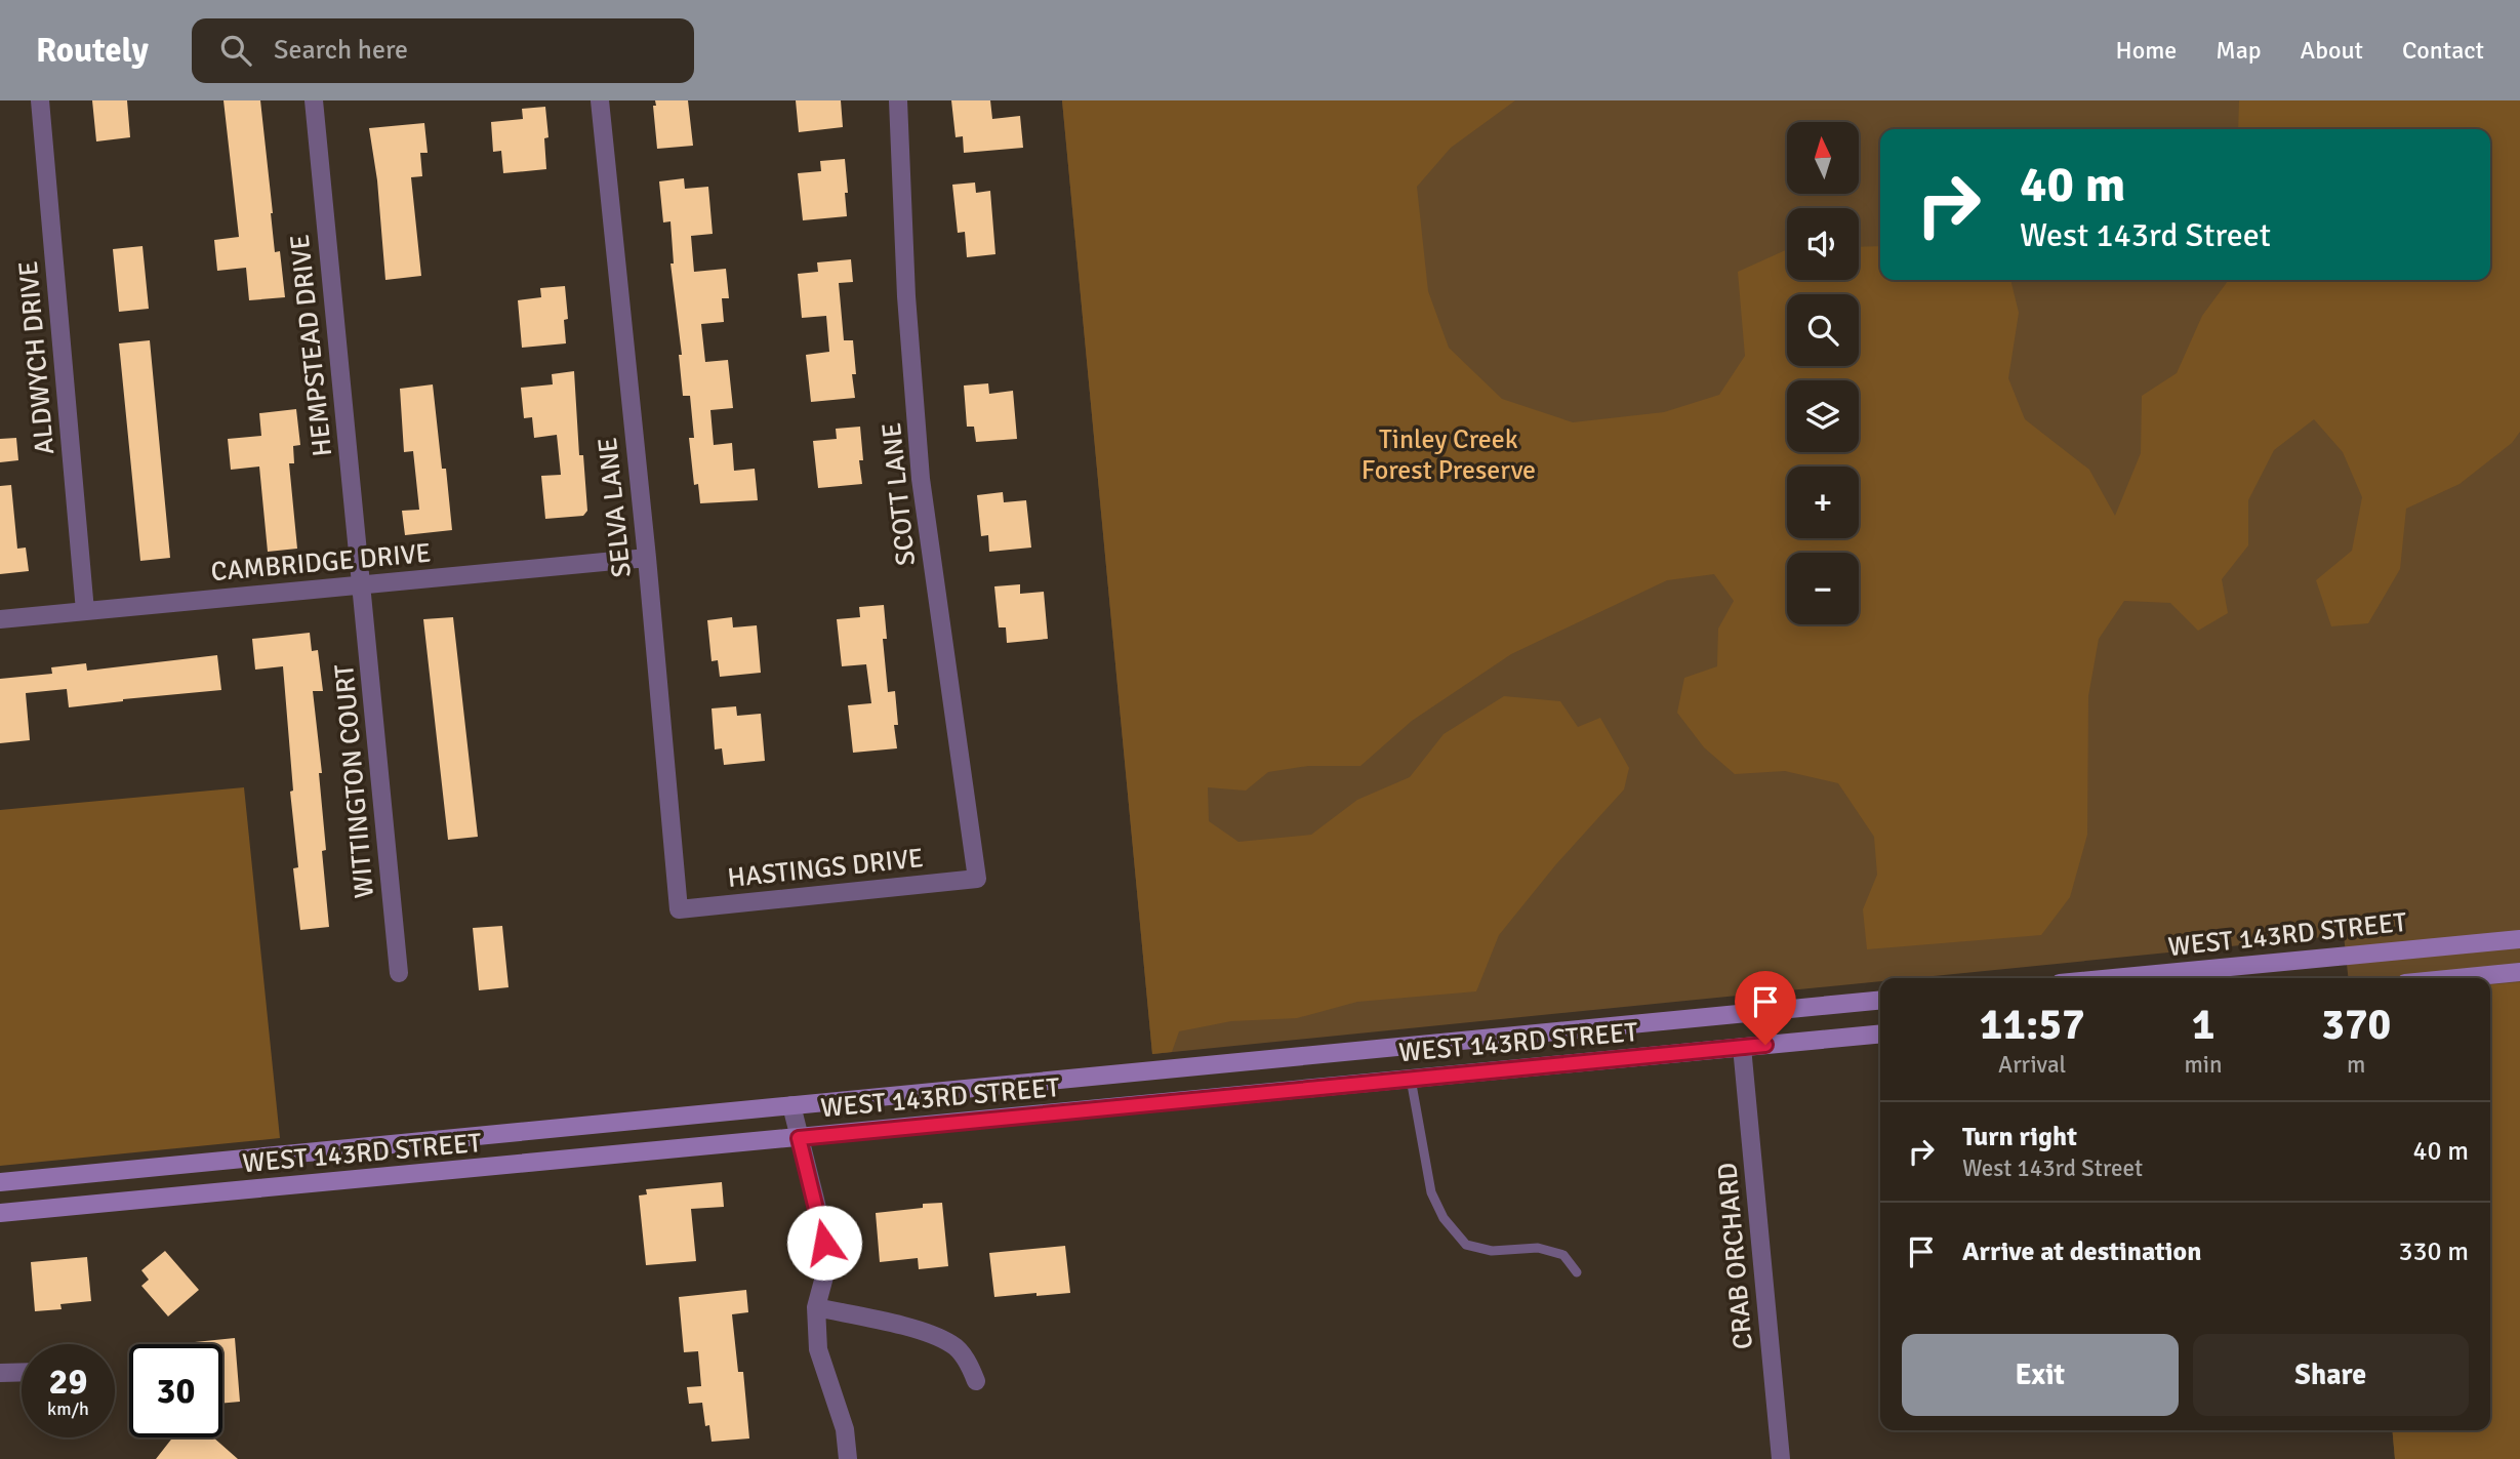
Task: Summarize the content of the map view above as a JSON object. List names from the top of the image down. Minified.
{"streets":{"main road":["WEST 143RD STREET"],"street":["HEMPSTEAD DRIVE","ALDWYCH DRIVE","SCOTT LANE","SELVA LANE","CAMBRIDGE DRIVE","WITTINGTON COURT","HASTINGS DRIVE","CRAB ORCHARD"]},"crossings":[["HEMPSTEAD DRIVE","CAMBRIDGE DRIVE"],["HEMPSTEAD DRIVE","WITTINGTON COURT"],["ALDWYCH DRIVE","CAMBRIDGE DRIVE"],["SCOTT LANE","HASTINGS DRIVE"],["SELVA LANE","CAMBRIDGE DRIVE"],["SELVA LANE","HASTINGS DRIVE"],["CAMBRIDGE DRIVE","WITTINGTON COURT"],["WEST 143RD STREET","CRAB ORCHARD"]],"parks":["Tinley Creek Forest Preserve"],"north":"top","page":{"header":"Routely","search":"Search here","nav":["Home","Map","About","Contact"],"map_buttons":["+","−"],"turn":["40 m","West 143rd Street"],"eta":["11:57","Arrival","1","min","370","m"],"list":[{"name":"Turn right","note":"West 143rd Street","value":"40 m"},{"name":"Arrive at destination","value":"330 m"}],"buttons":["Exit","Share"],"speed":"29 km/h","limit":"30"}}
